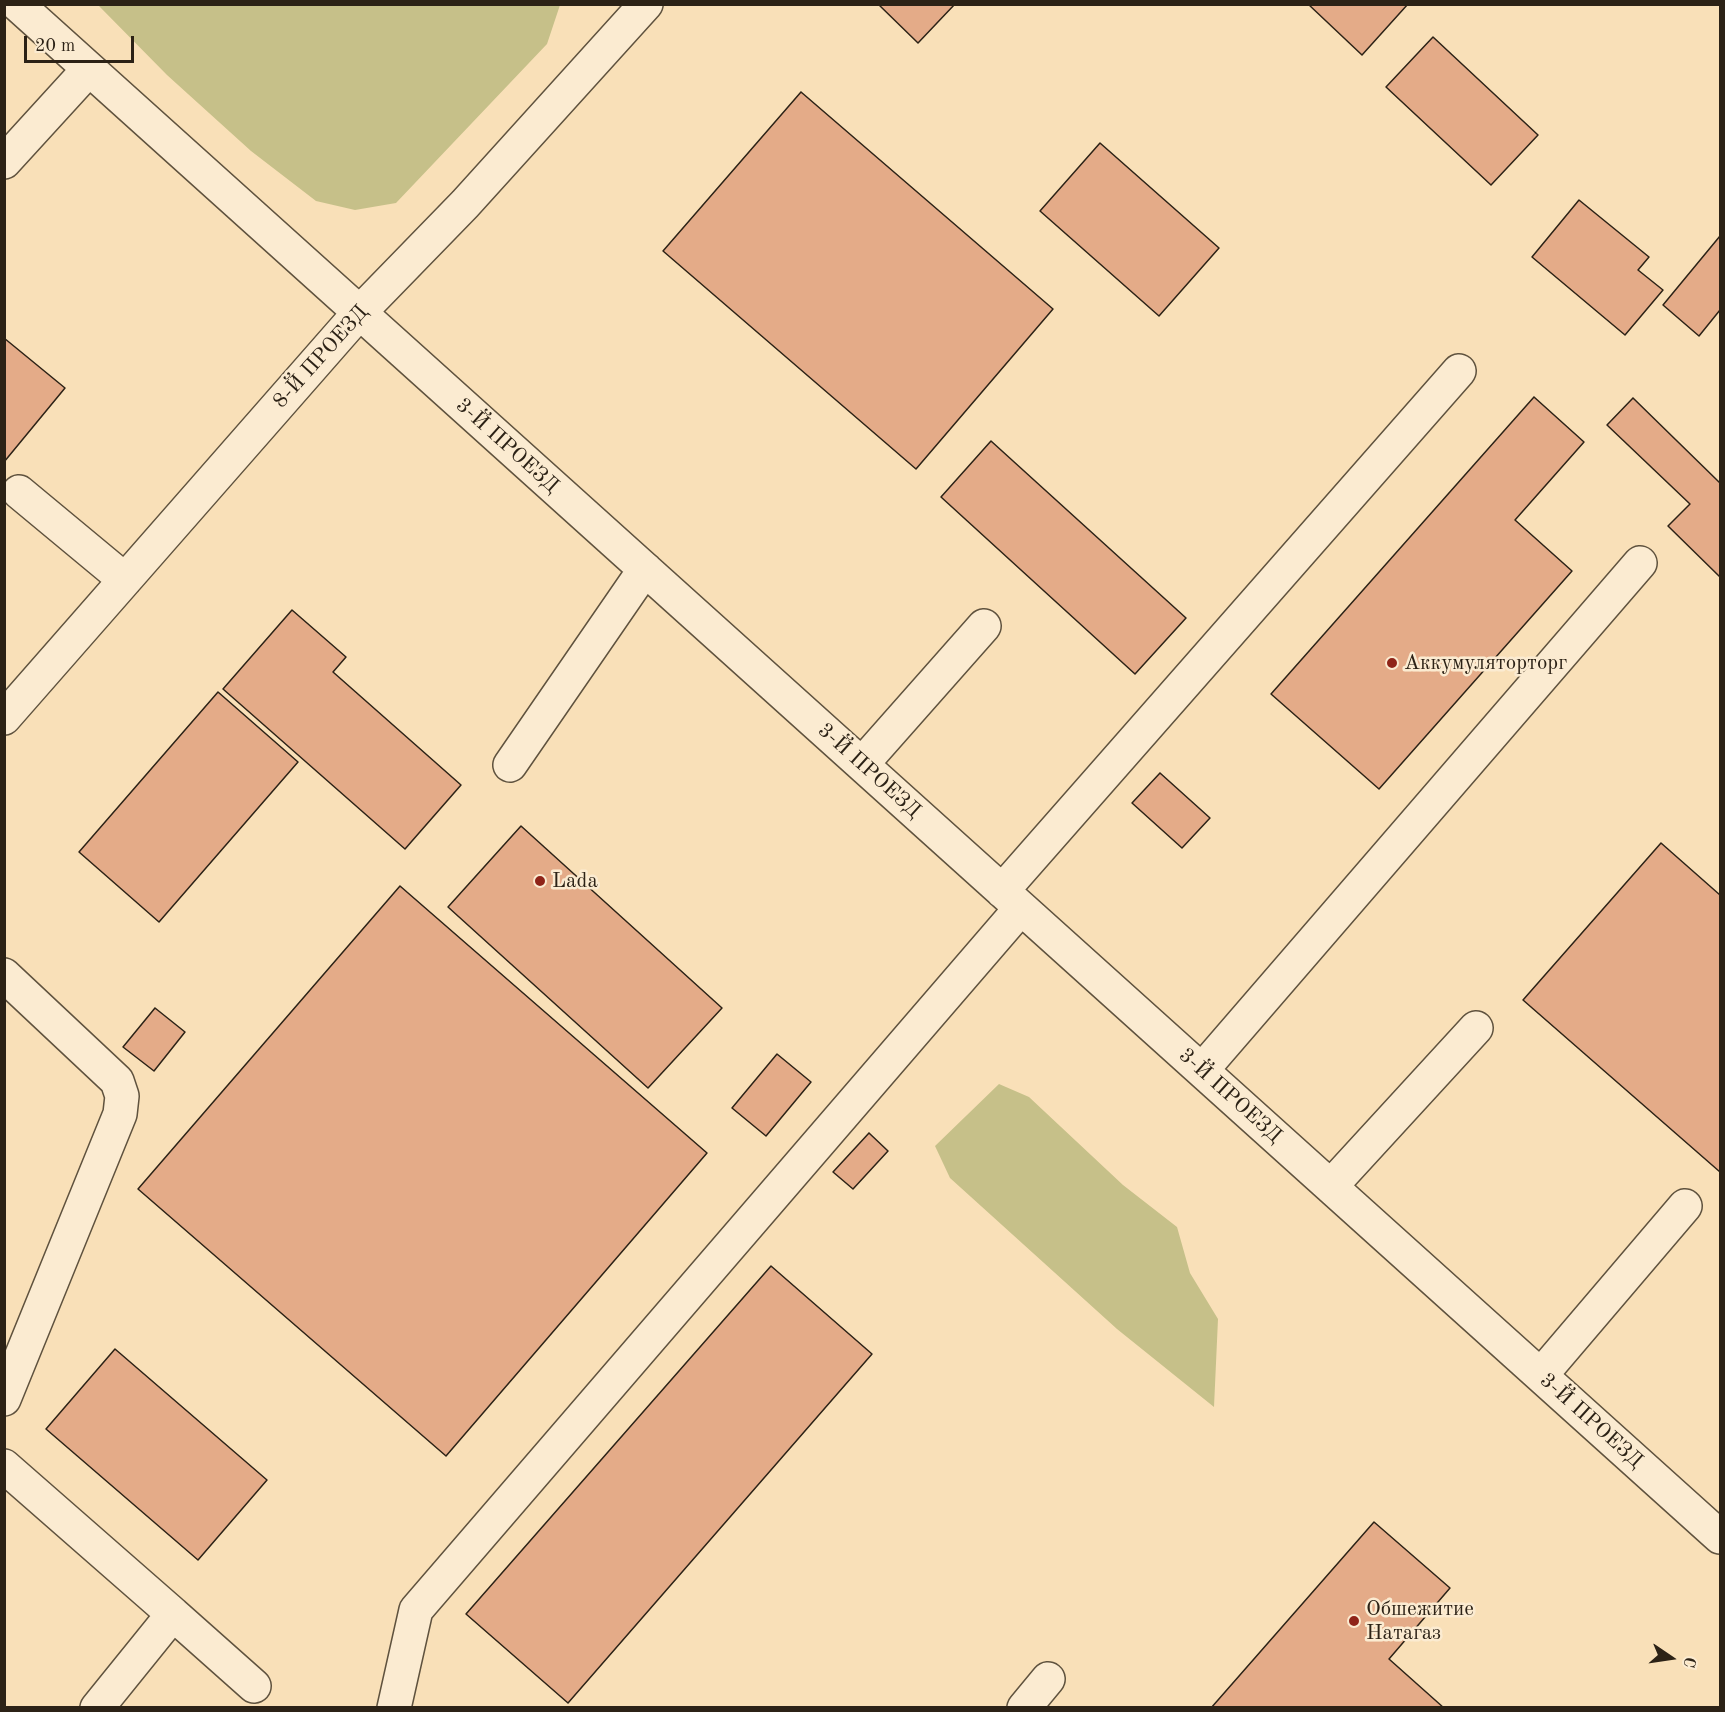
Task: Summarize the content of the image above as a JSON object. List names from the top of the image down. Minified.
{"streets":{"street":["8-Й ПРОЕЗД","3-Й ПРОЕЗД"]},"crossings":[["8-Й ПРОЕЗД","3-Й ПРОЕЗД"]],"places":["Аккумуляторторг","Lada","Обшежитие Натагаз"],"scale_bar":"20 m","north":"right"}
